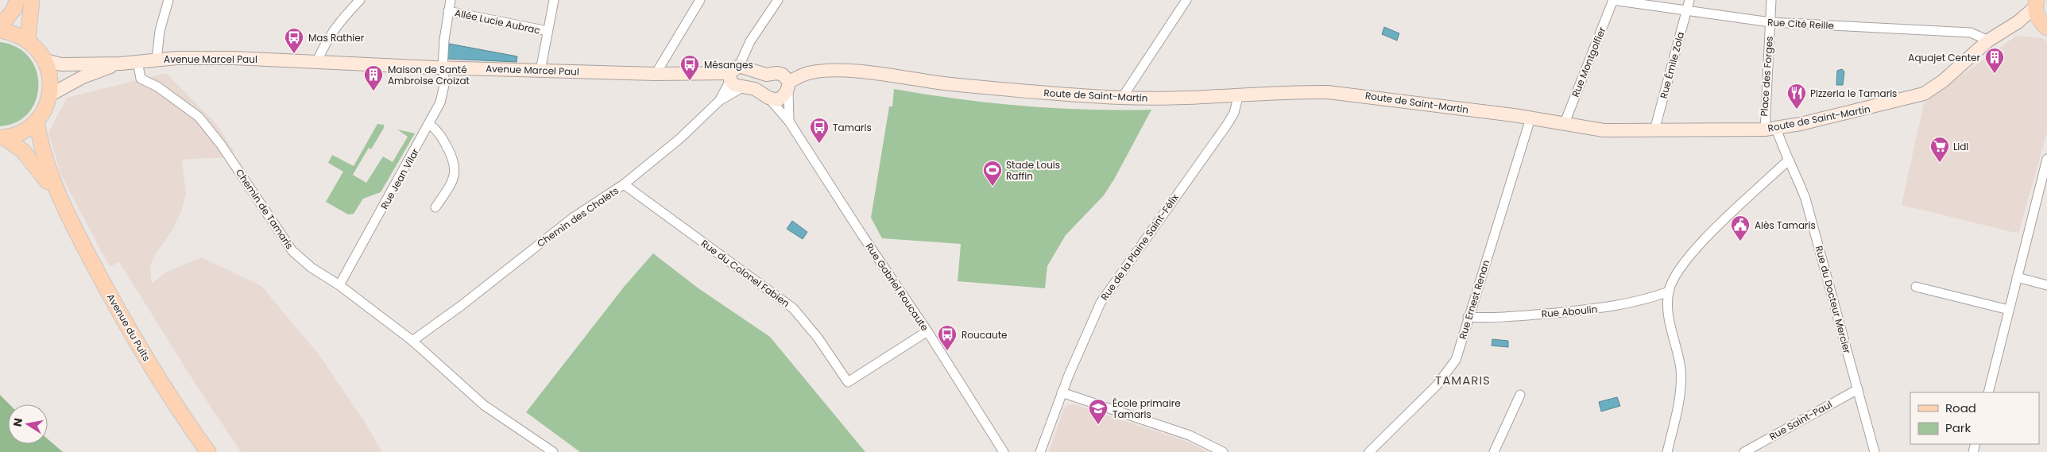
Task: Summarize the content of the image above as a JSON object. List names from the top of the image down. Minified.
{"streets":{"main road":["Avenue Marcel Paul","Route de Saint-Martin","Avenue du Puits"],"street":["Allée Lucie Aubrac","Rue Cité Reille","Rue Montgolfier","Rue Émile Zola","Place des Forges","Rue Jean Vilar","Chemin de Tamaris","Chemin des Chalets","Rue de la Plaine Saint-Félix","Rue du Colonel Fabien","Rue Gabriel Roucaute","Rue Ernest Renan","Rue du Docteur Mercier","Rue Aboulin","Rue Saint-Paul"]},"crossings":[["Allée Lucie Aubrac","Rue Jean Vilar"],["Rue Cité Reille","Rue Montgolfier"],["Rue Cité Reille","Rue Émile Zola"],["Rue Cité Reille","Place des Forges"],["Rue Cité Reille","Route de Saint-Martin"],["Avenue Marcel Paul","Rue Jean Vilar"],["Avenue Marcel Paul","Chemin de Tamaris"],["Avenue Marcel Paul","Chemin des Chalets"],["Rue Montgolfier","Route de Saint-Martin"],["Rue Émile Zola","Route de Saint-Martin"],["Place des Forges","Route de Saint-Martin"],["Place des Forges","Rue du Docteur Mercier"],["Route de Saint-Martin","Rue de la Plaine Saint-Félix"],["Route de Saint-Martin","Rue Gabriel Roucaute"],["Route de Saint-Martin","Rue Ernest Renan"],["Route de Saint-Martin","Rue du Docteur Mercier"],["Rue Jean Vilar","Chemin de Tamaris"],["Chemin de Tamaris","Chemin des Chalets"],["Chemin des Chalets","Rue du Colonel Fabien"],["Rue du Colonel Fabien","Rue Gabriel Roucaute"],["Rue Ernest Renan","Rue Aboulin"],["Rue du Docteur Mercier","Rue Saint-Paul"]],"districts":["TAMARIS"],"places":{"bus stop":["Mas Rathier","Mésanges","Tamaris","Roucaute"],"building":["Aquajet Center","Maison de Santé Ambroise Croizat"],"restaurant":["Pizzeria le Tamaris"],"supermarket":["Lidl"],"sports":["Stade Louis Raffin"],"public building":["Alès Tamaris"],"school or university":["École primaire Tamaris"]},"legend":["Road","Park"],"north":"left"}
